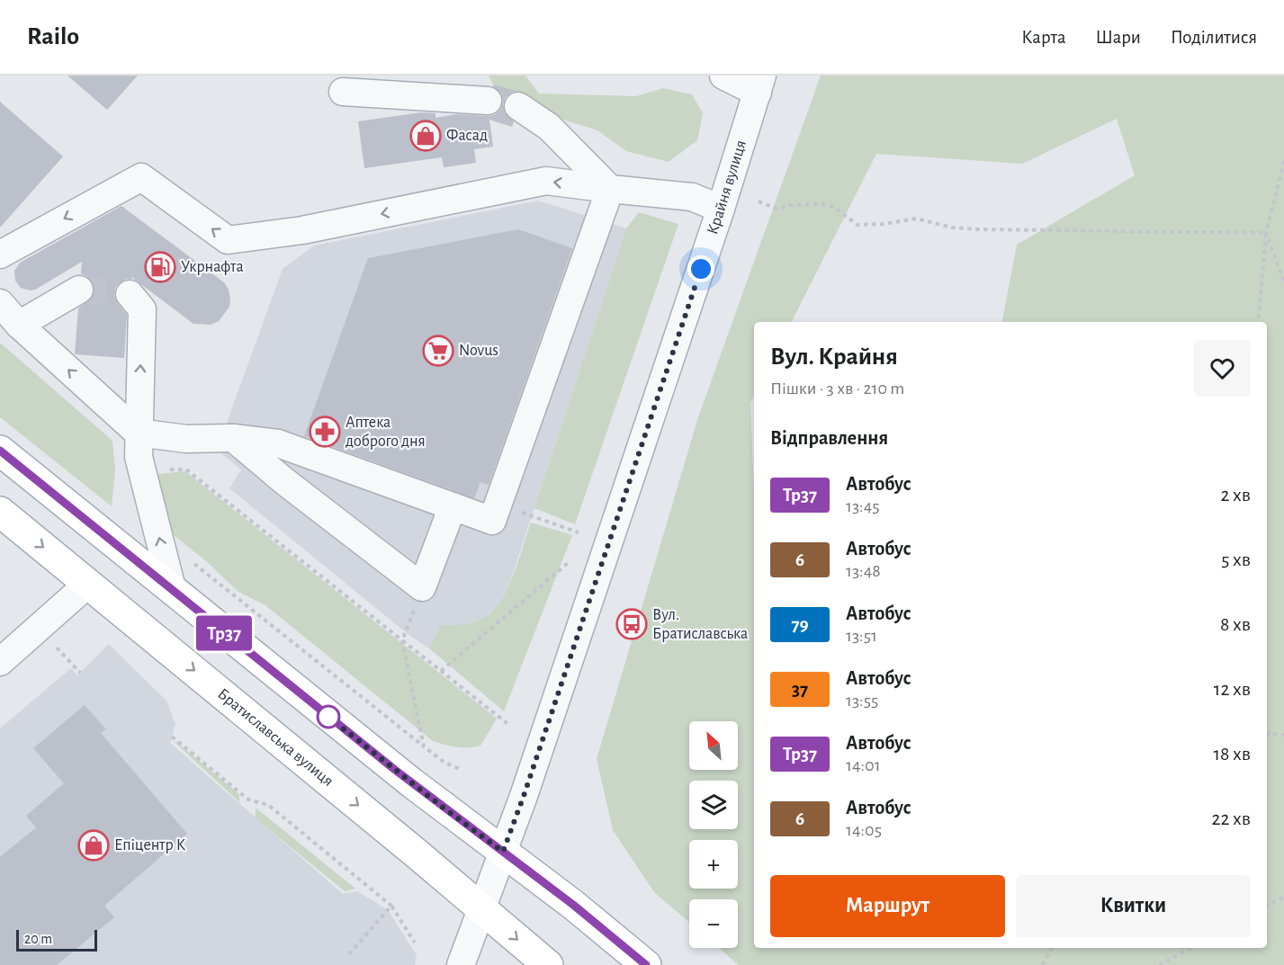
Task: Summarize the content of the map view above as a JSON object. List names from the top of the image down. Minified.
{"streets":{"main road":["Братиславська вулиця"],"street":["Крайня вулиця"]},"crossings":[["Крайня вулиця","Братиславська вулиця"]],"places":{"shop":["Фасад","Епіцентр К"],"fuel station":["Укрнафта"],"supermarket":["Novus"],"pharmacy":["Аптека доброго дня"],"bus stop":["Вул. Братиславська"]},"lines":["bus line Тр37"],"scale_bar":"20 m","north":"top left","page":{"header":"Railo","nav":["Карта","Шари","Поділитися"],"on_map":"Тр37","heading":[["Вул. Крайня","Пішки · 3 хв · 210 m"],"Відправлення"],"list":[{"mark":"Тр37","name":"Автобус","note":"13:45","value":"2 хв"},{"mark":"6","name":"Автобус","note":"13:48","value":"5 хв"},{"mark":"79","name":"Автобус","note":"13:51","value":"8 хв"},{"mark":"37","name":"Автобус","note":"13:55","value":"12 хв"},{"mark":"Тр37","name":"Автобус","note":"14:01","value":"18 хв"},{"mark":"6","name":"Автобус","note":"14:05","value":"22 хв"}],"map_buttons":["+","−"],"buttons":["Маршрут","Квитки"],"scale":"20 m"}}
